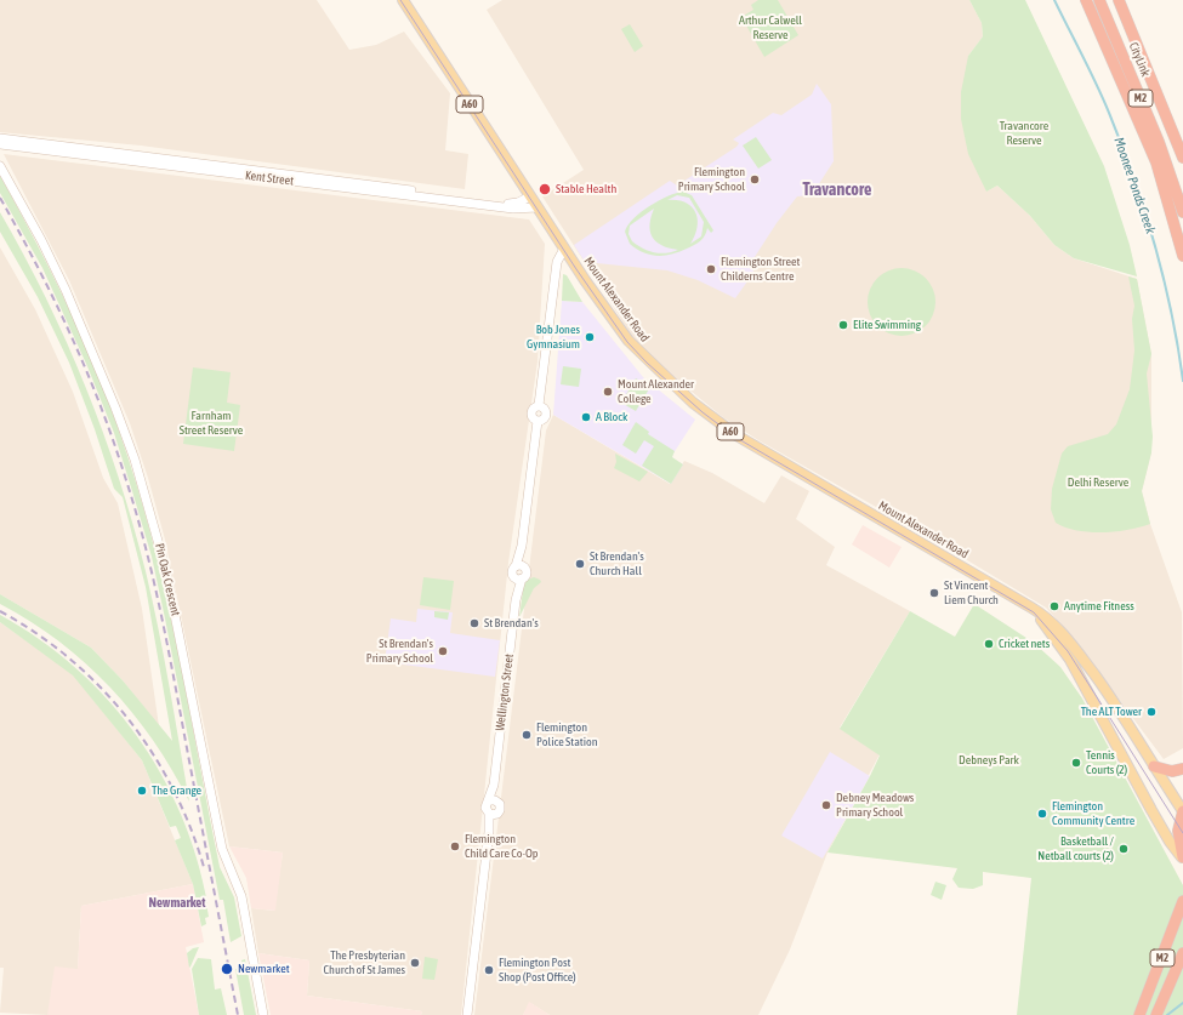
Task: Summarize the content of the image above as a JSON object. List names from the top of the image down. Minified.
{"streets":{"highway":["CityLink","M2"],"main road":["A60","Mount Alexander Road"],"street":["Kent Street","Pin Oak Crescent","Wellington Street"]},"crossings":[["Kent Street","Mount Alexander Road"]],"districts":["Travancore","Newmarket"],"water":["Moonee Ponds Creek"],"parks":["Arthur Calwell Reserve","Travancore Reserve","Farnham Street Reserve","Delhi Reserve","Debneys Park"],"places":["Flemington Primary School","Stable Health","Flemington Street Childerns Centre","Elite Swimming","Bob Jones Gymnasium","Mount Alexander College","A Block","St Brendan's Church Hall","St Vincent Liem Church","Anytime Fitness","St Brendan's","Cricket nets","St Brendan's Primary School","The ALT Tower","Flemington Police Station","Tennis Courts (2)","The Grange","Debney Meadows Primary School","Flemington Community Centre","Flemington Child Care Co-Op","Basketball / Netball courts (2)","The Presbyterian Church of St James","Newmarket","Flemington Post Shop (Post Office)"]}
